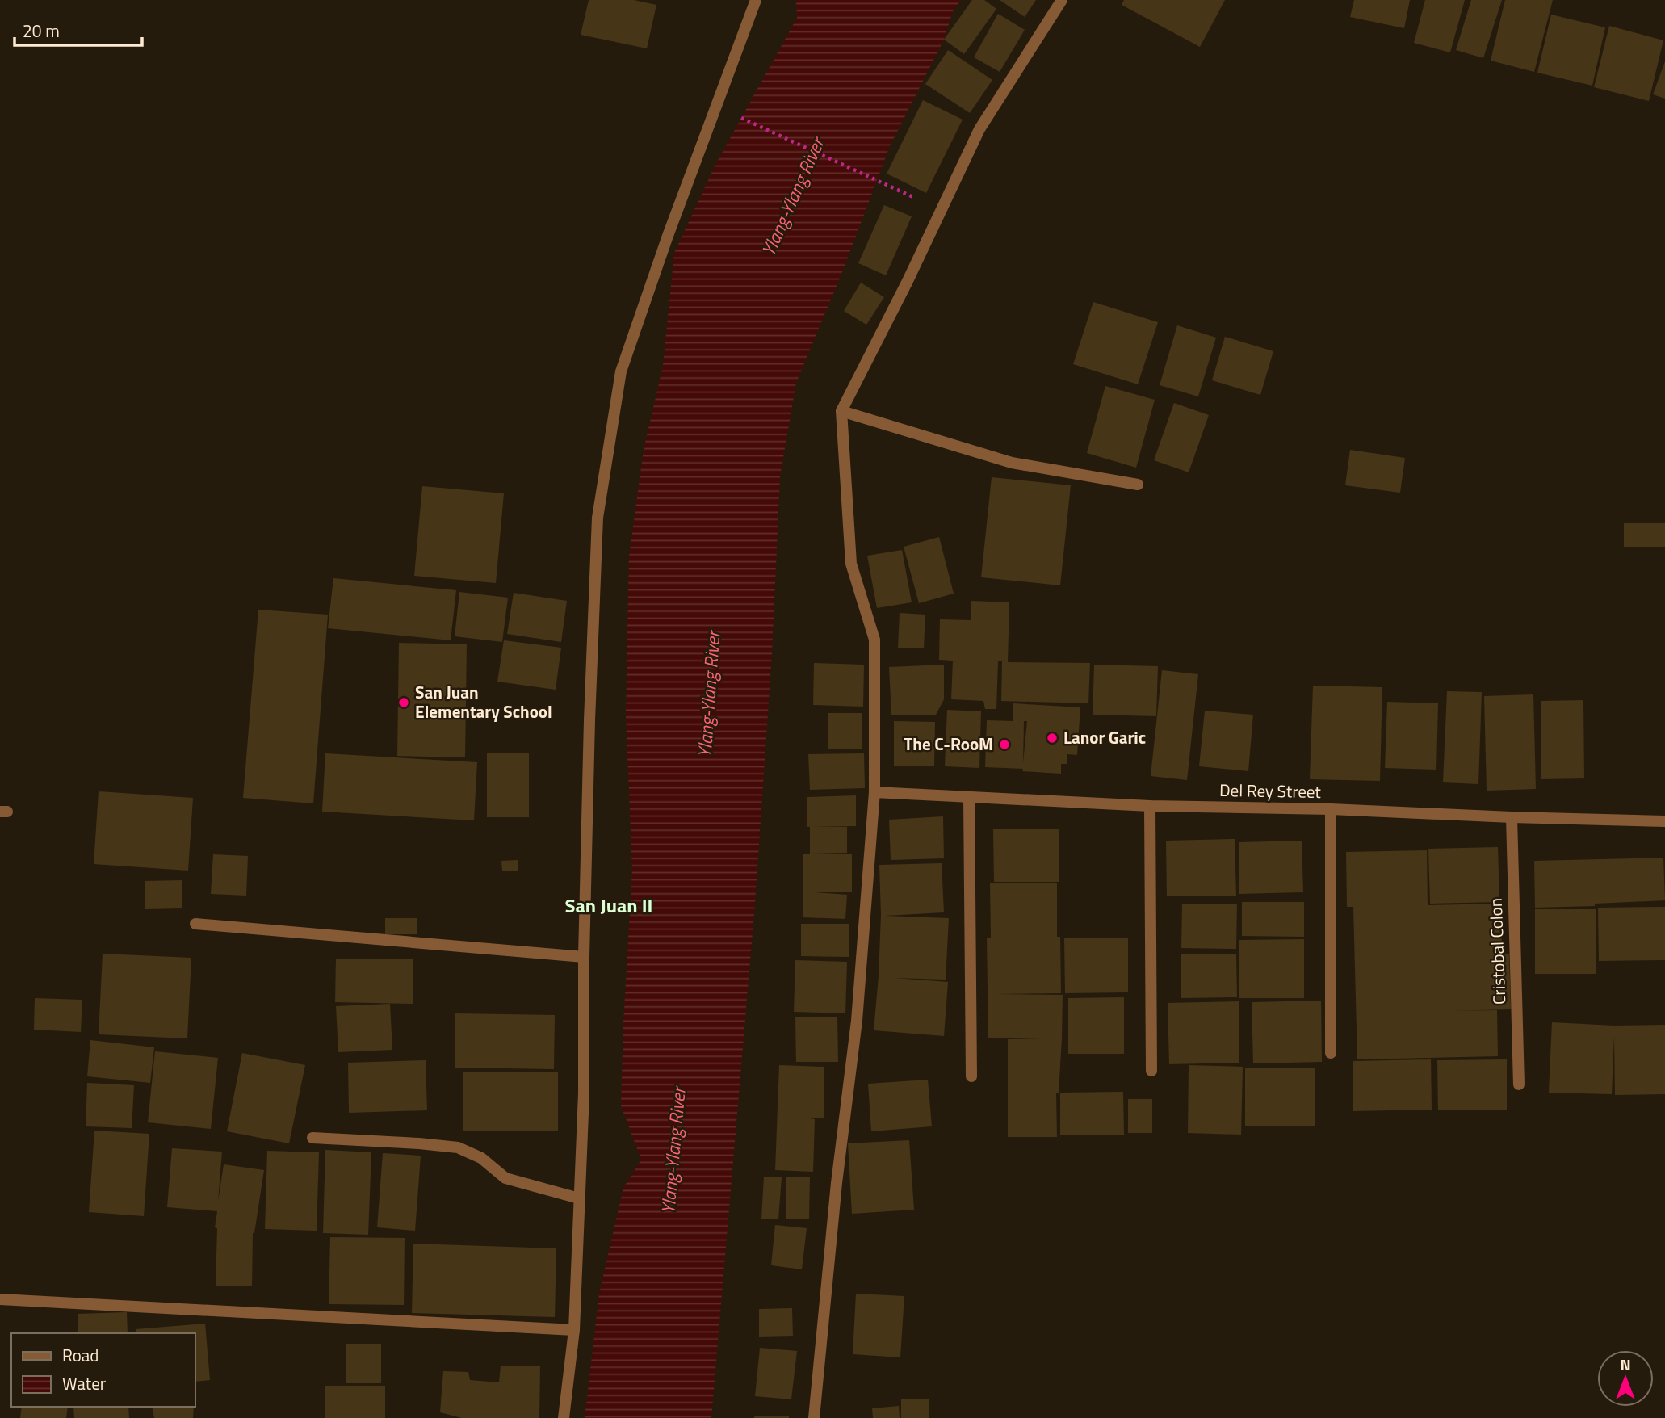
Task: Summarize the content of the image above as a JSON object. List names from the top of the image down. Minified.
{"streets":{"street":["Del Rey Street","Cristobal Colon"]},"crossings":[["Del Rey Street","Cristobal Colon"]],"districts":["San Juan II"],"water":["Ylang-Ylang River"],"places":["San Juan Elementary School","Lanor Garic","The C-RooM"],"legend":["Road","Water"],"scale_bar":"20 m","north":"top"}
